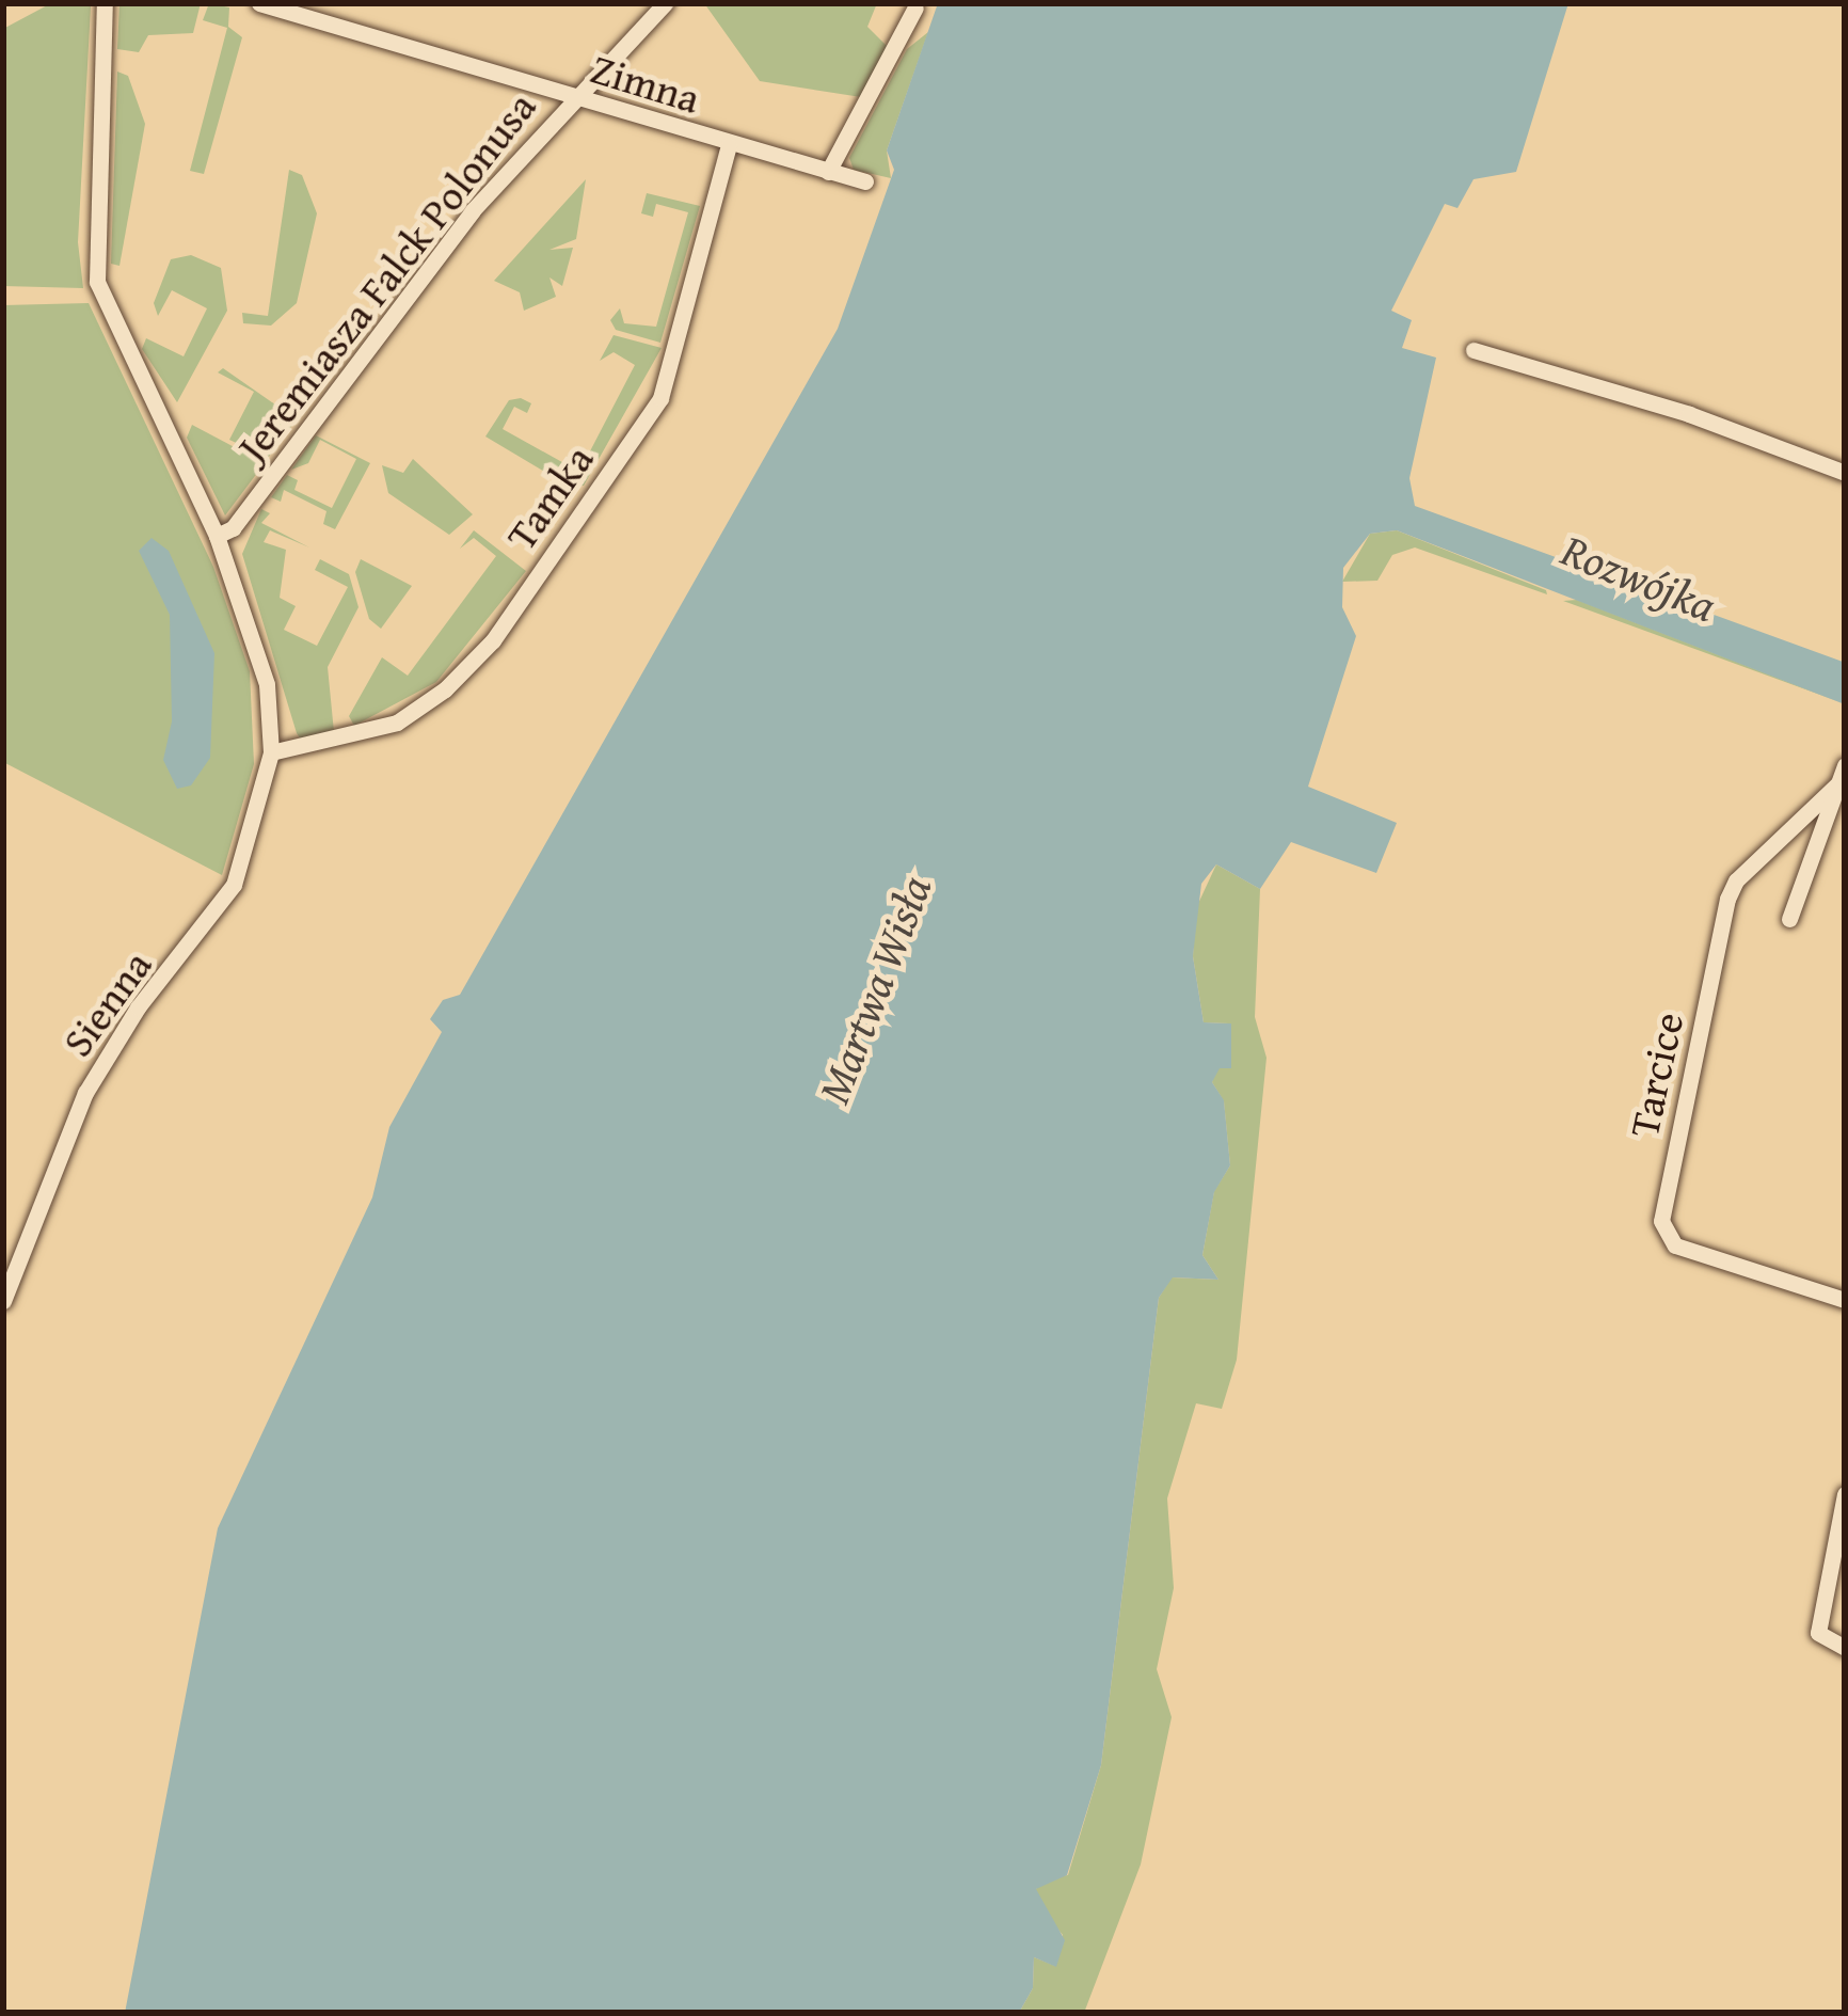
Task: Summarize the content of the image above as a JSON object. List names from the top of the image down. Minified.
{"streets":{"street":["Zimna","Jeremiasza Falck Polonusa","Tamka","Sienna","Tarcice"]},"crossings":[["Zimna","Jeremiasza Falck Polonusa"],["Zimna","Tamka"],["Jeremiasza Falck Polonusa","Sienna"],["Tamka","Sienna"]],"water":["Rozwójka","Martwa Wisła"]}
